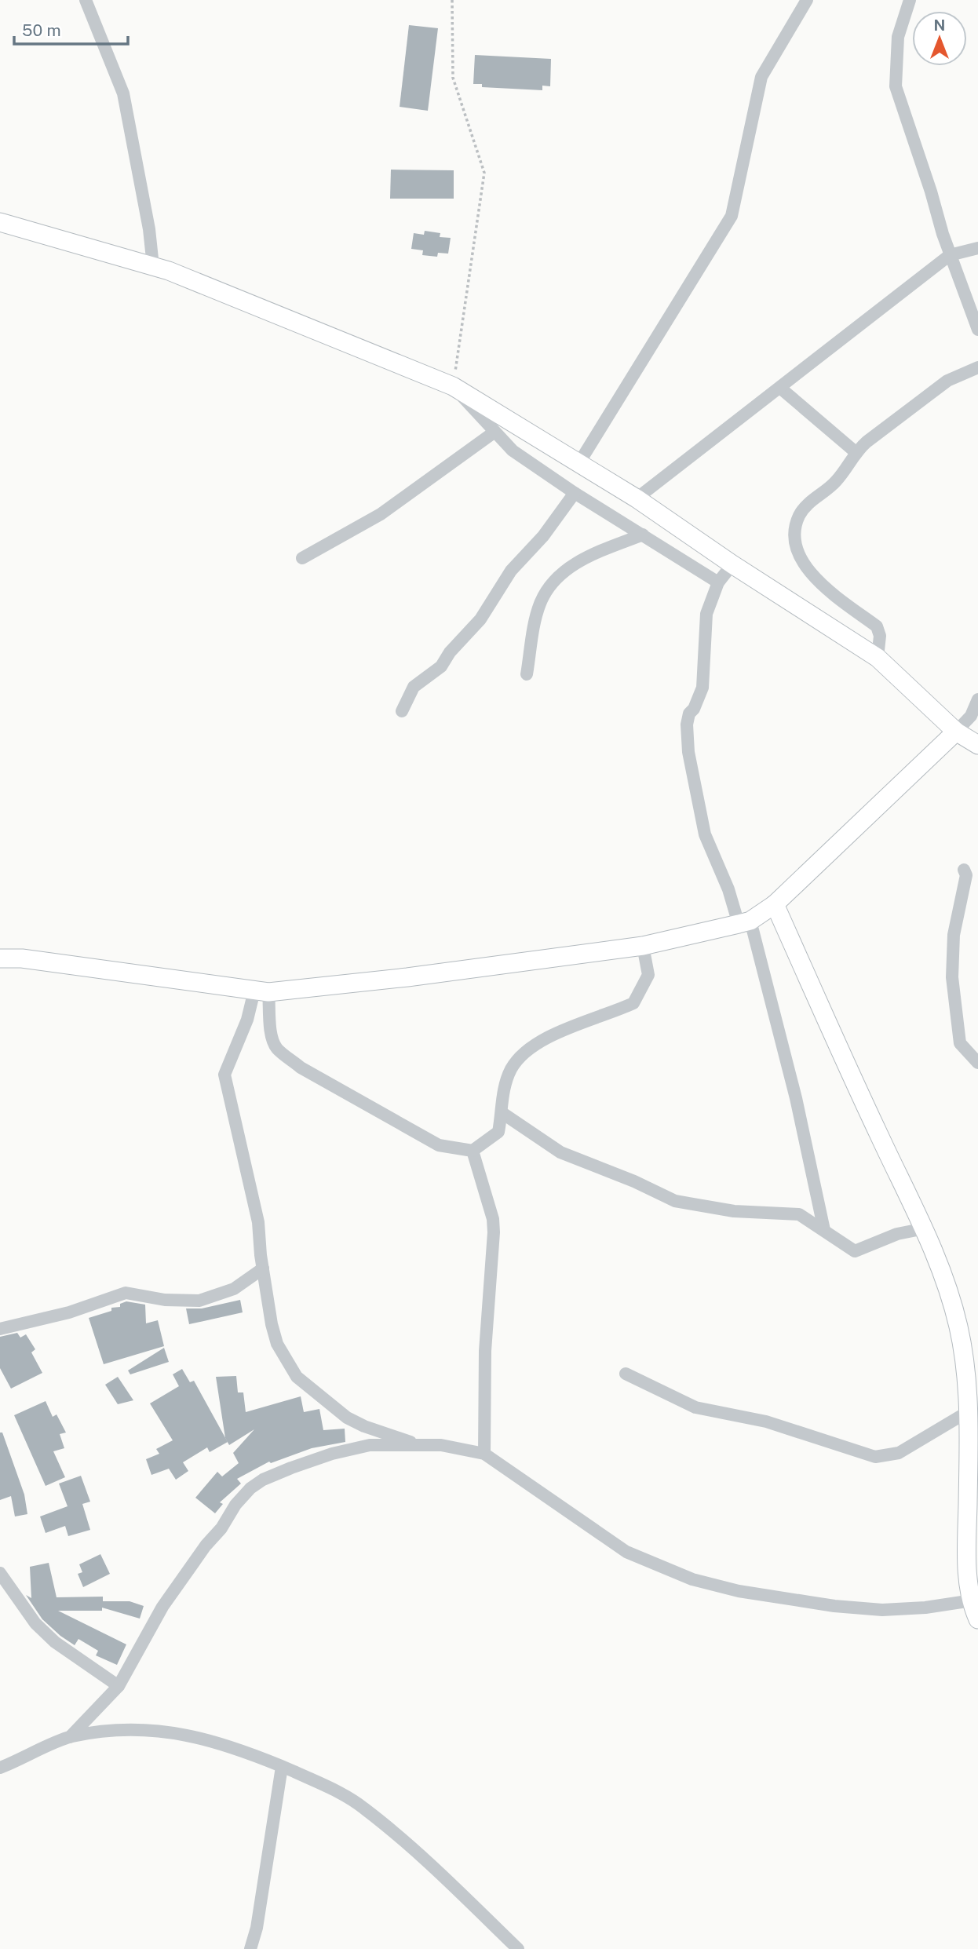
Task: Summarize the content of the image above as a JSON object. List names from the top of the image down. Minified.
{"scale_bar":"50 m","north":"top"}
